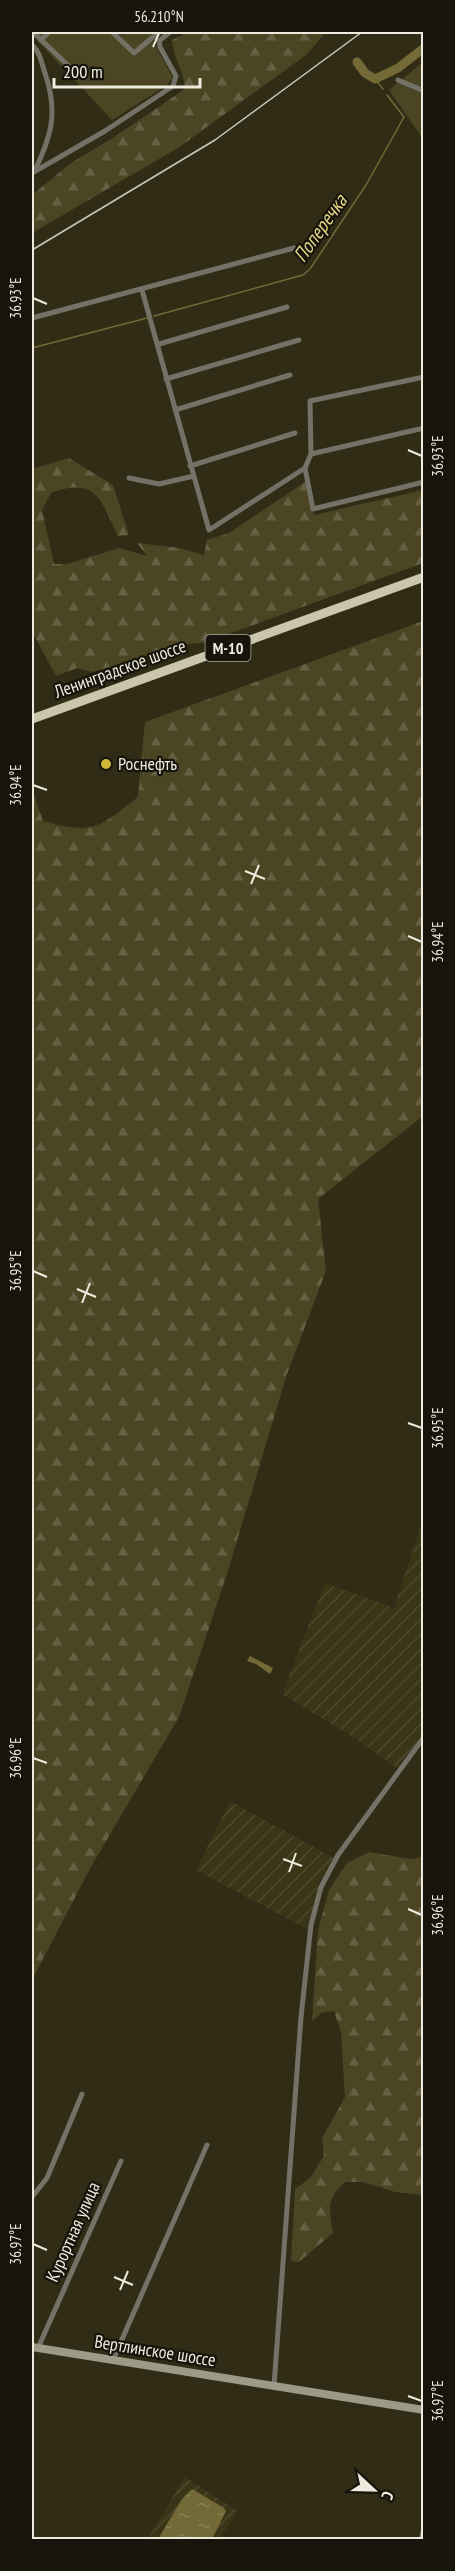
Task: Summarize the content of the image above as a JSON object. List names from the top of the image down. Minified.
{"streets":{"highway":["М-10","Ленинградское шоссе"],"main road":["Вертлинское шоссе"],"street":["Курортная улица"]},"crossings":[["Курортная улица","Вертлинское шоссе"]],"water":["Поперечка"],"places":["Роснефть"],"scale_bar":"200 m","north":"right","coordinates":["56.210°N","36.93°E","36.94°E","36.95°E","36.96°E","36.97°E"]}
